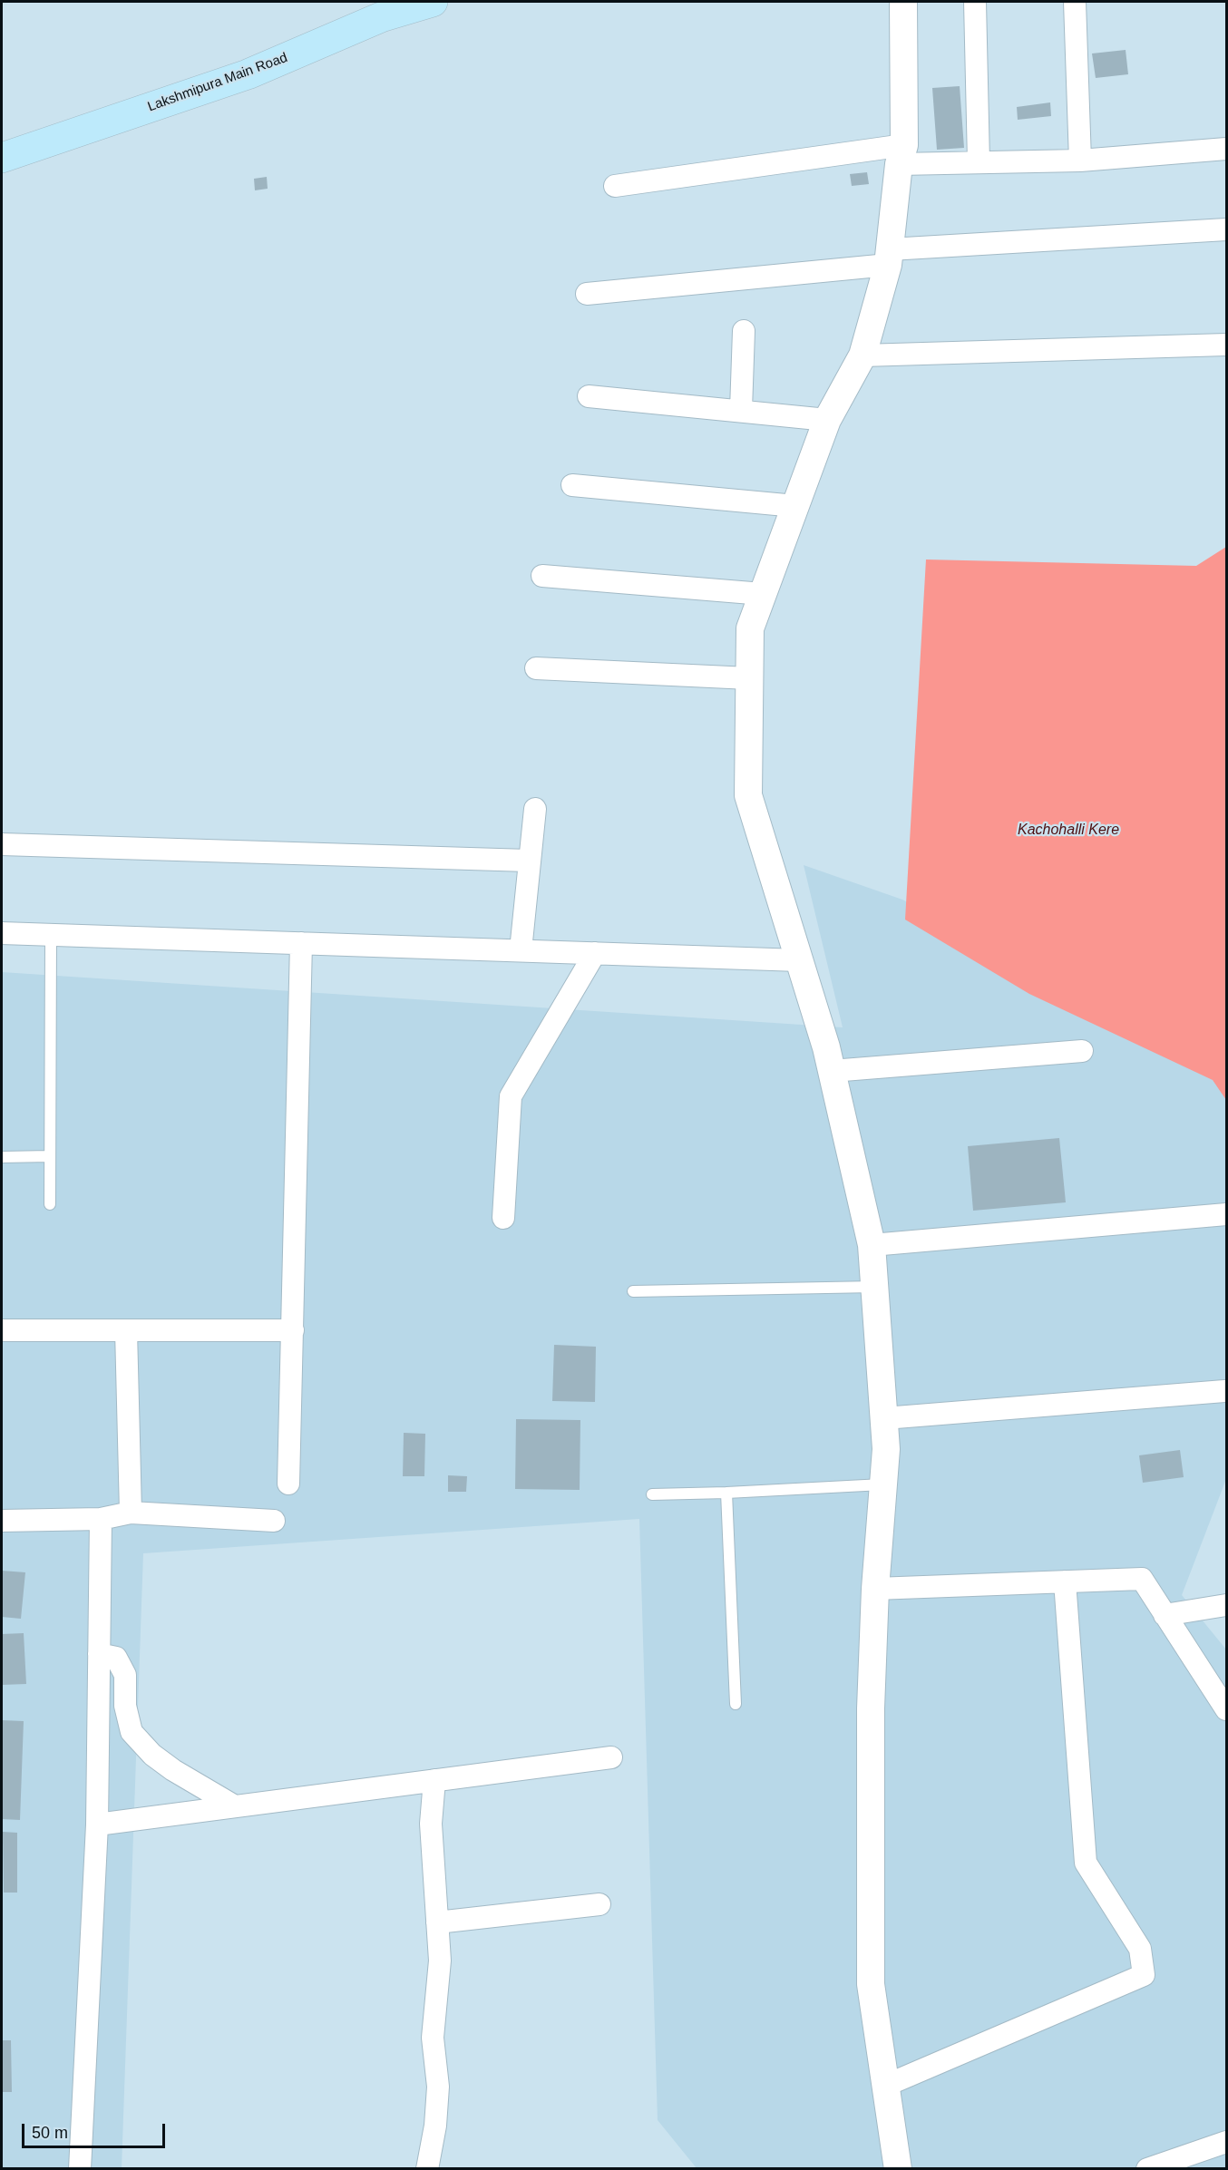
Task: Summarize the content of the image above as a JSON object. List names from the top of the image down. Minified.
{"streets":{"main road":["Lakshmipura Main Road"]},"water":["Kachohalli Kere"],"scale_bar":"50 m"}
